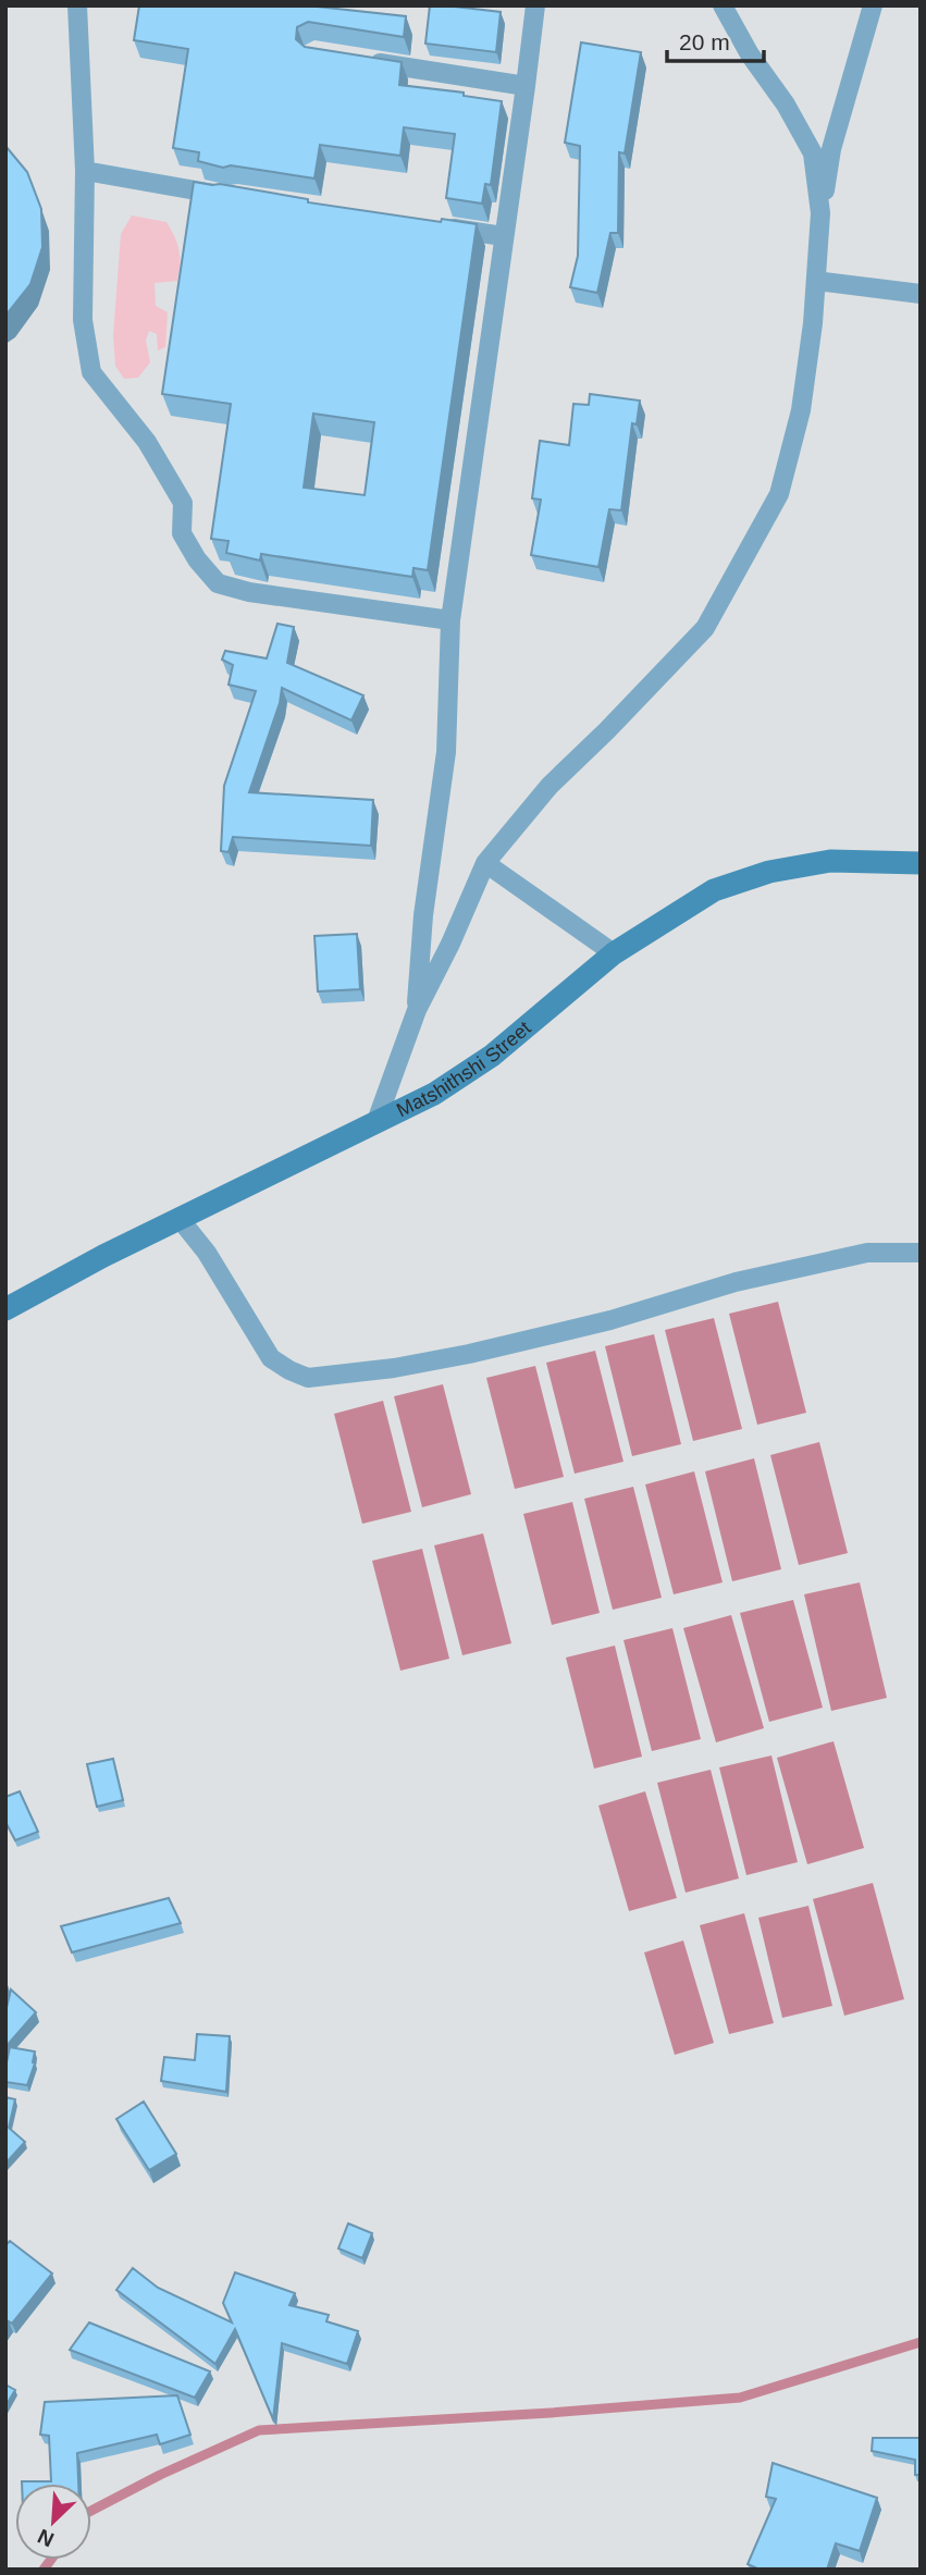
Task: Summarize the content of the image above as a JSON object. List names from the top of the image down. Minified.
{"streets":{"main road":["Matshithshi Street"]},"scale_bar":"20 m","north":"bottom left"}
